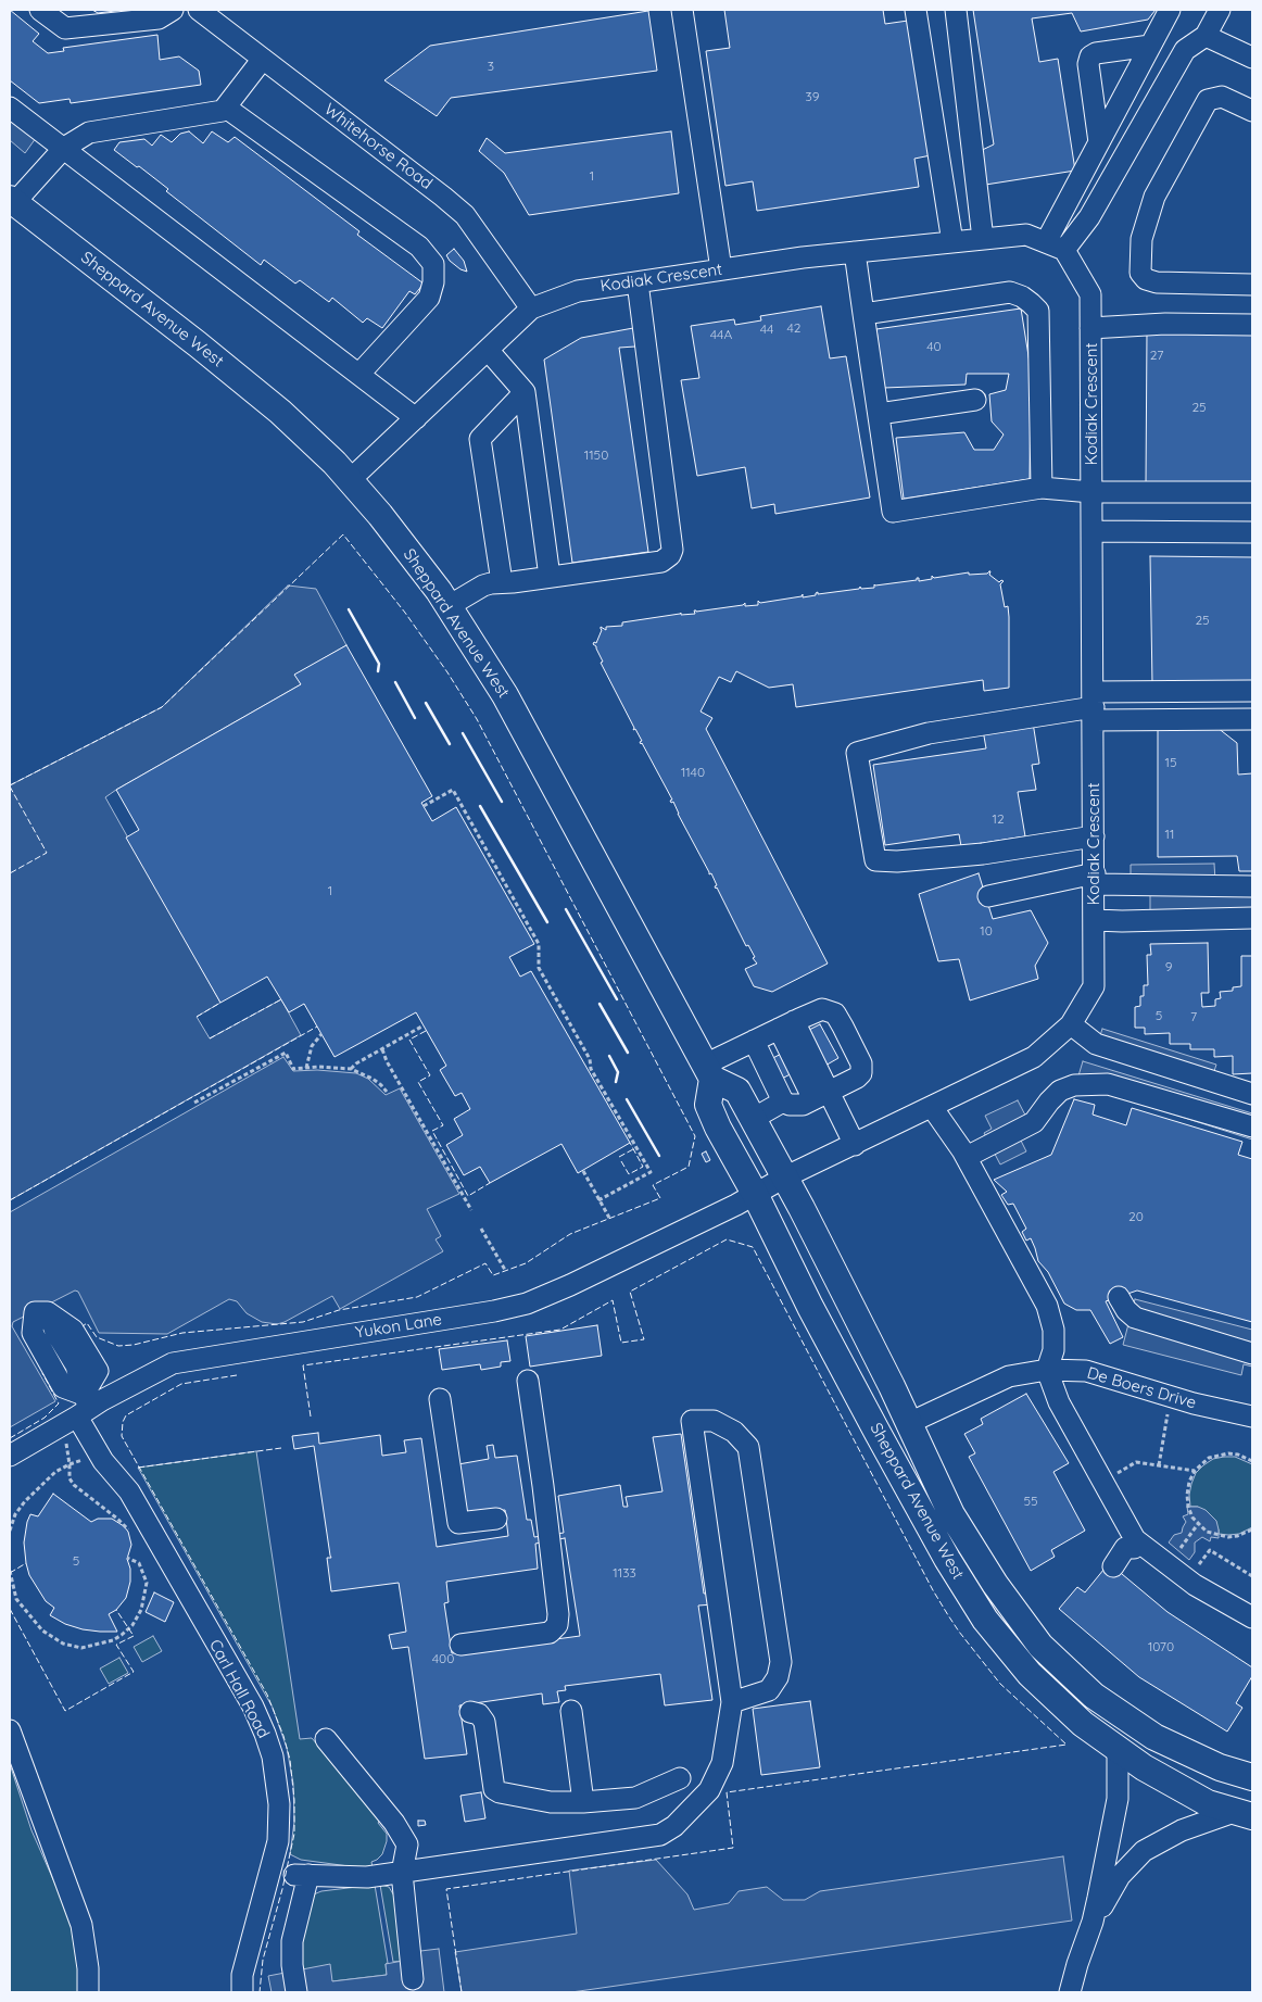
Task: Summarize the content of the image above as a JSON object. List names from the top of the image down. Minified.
{"streets":{"main road":["Sheppard Avenue West"],"street":["Whitehorse Road","Kodiak Crescent","Yukon Lane","De Boers Drive","Carl Hall Road"]},"crossings":[["Whitehorse Road","Kodiak Crescent"],["Kodiak Crescent","Sheppard Avenue West"],["Kodiak Crescent","Yukon Lane"],["Sheppard Avenue West","Yukon Lane"],["Sheppard Avenue West","De Boers Drive"],["Yukon Lane","Carl Hall Road"]],"house_numbers":["3","39","1","42","44","44A","40","27","25","1150","25","15","1140","12","11","1","10","9","5","7","20","55","5","1133","1070","400"]}
